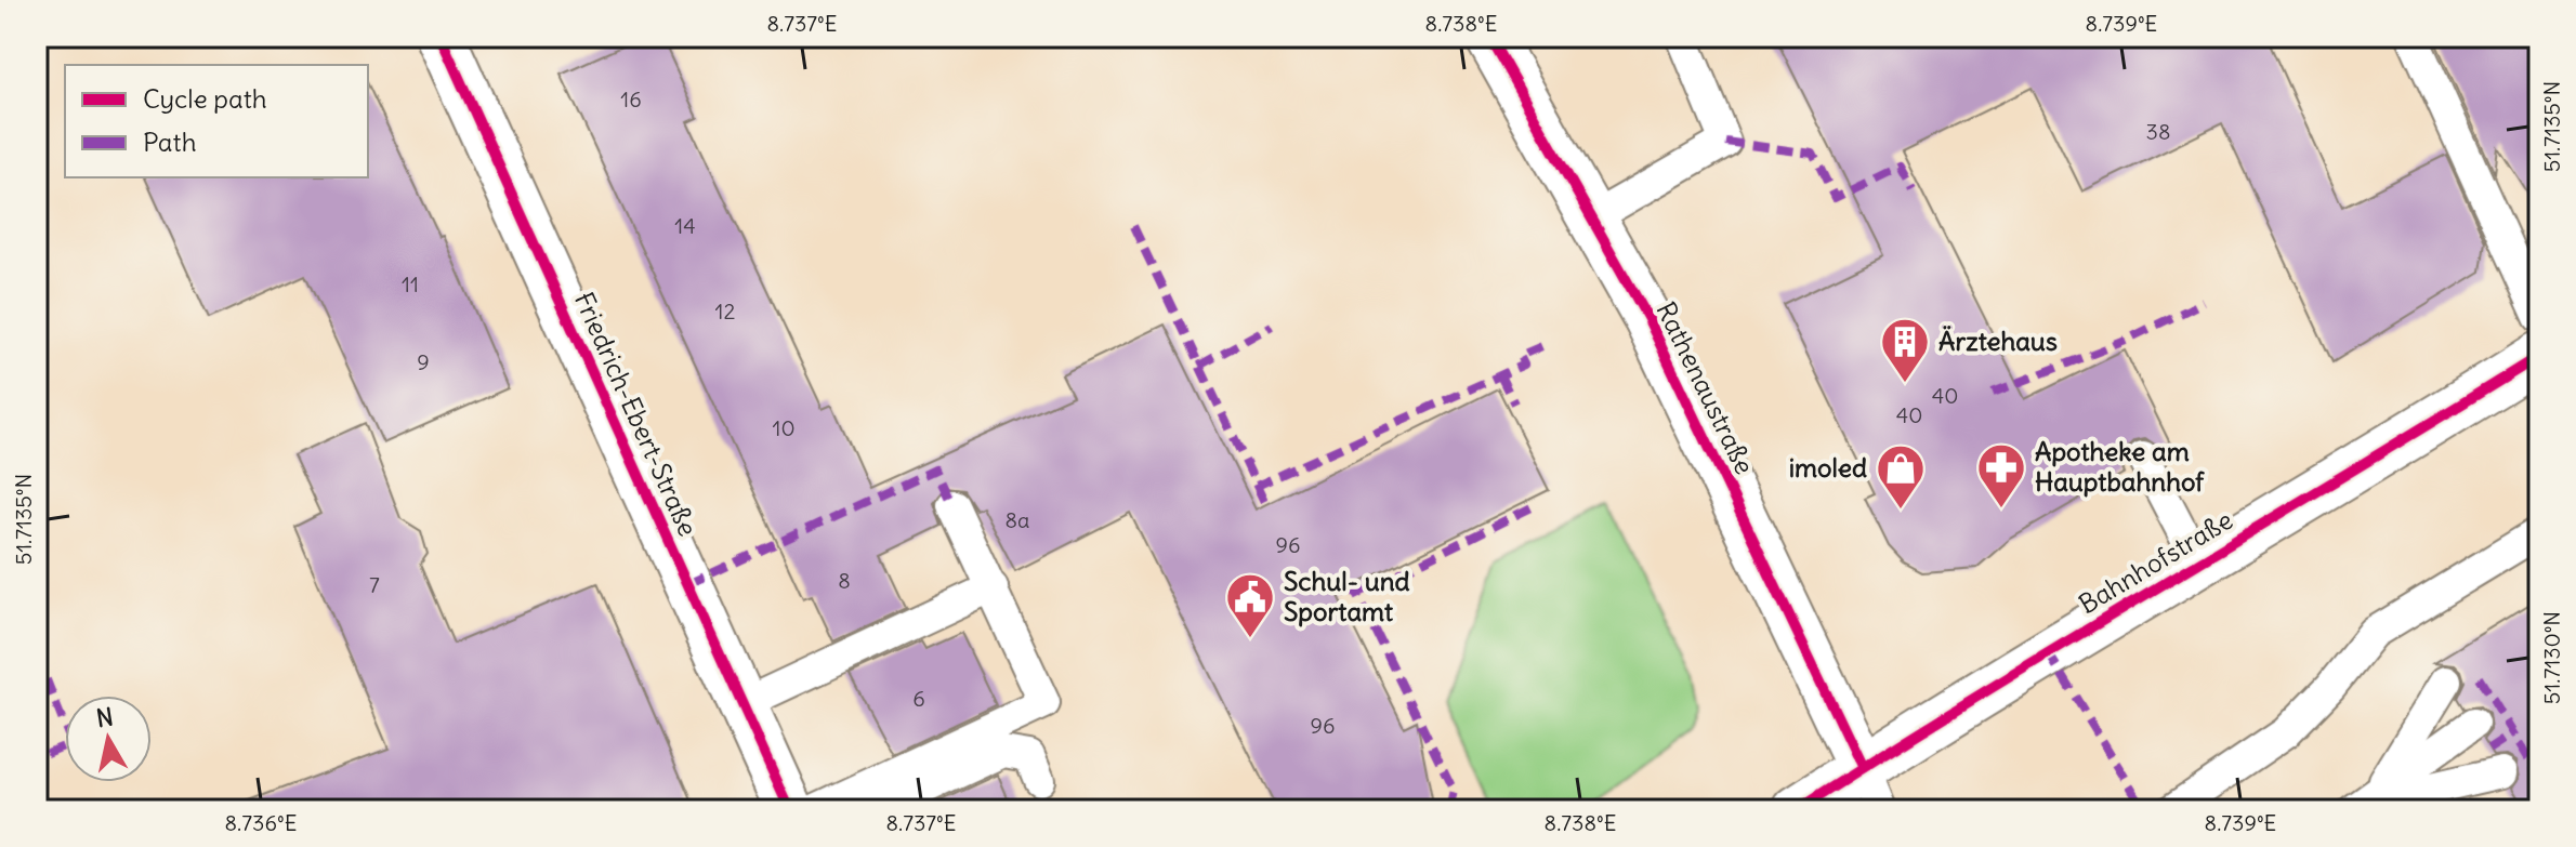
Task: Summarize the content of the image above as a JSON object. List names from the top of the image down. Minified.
{"streets":{"street":["Rathenaustraße","Friedrich-Ebert-Straße","Bahnhofstraße"]},"crossings":[["Rathenaustraße","Bahnhofstraße"]],"places":{"building":["Ärztehaus"],"pharmacy":["Apotheke am Hauptbahnhof"],"shop":["imoled"],"public building":["Schul- und Sportamt"]},"house_numbers":["16","38","14","11","12","9","40","40","10","8a","96","8","7","6","96"],"legend":["Cycle path","Path"],"north":"top","coordinates":["8.737°E","8.738°E","8.739°E","51.7135°N","51.7130°N","8.736°E"]}
